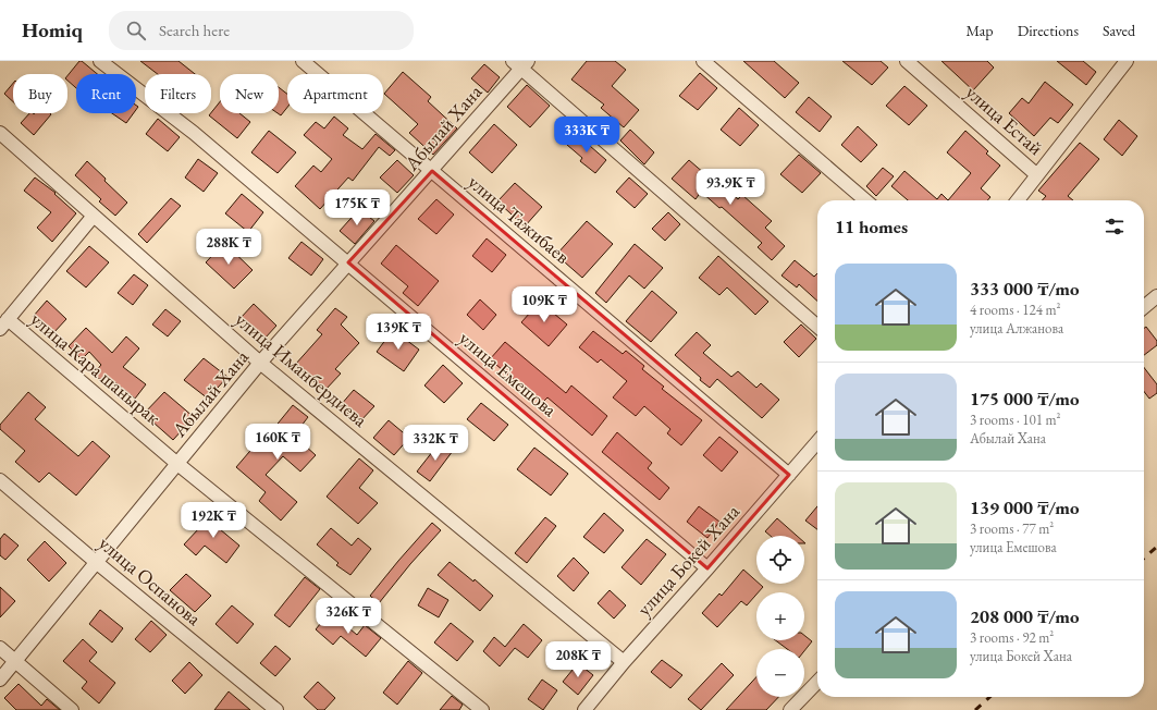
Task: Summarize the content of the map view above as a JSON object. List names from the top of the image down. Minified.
{"streets":{"street":["улица Естай","Абылай Хана","улица Тажибаев","улица Кара шанырак","улица Иманбердиева","улица Емешова","улица Бокей Хана","улица Оспанова"]},"crossings":[["Абылай Хана","улица Тажибаев"],["Абылай Хана","улица Кара шанырак"],["Абылай Хана","улица Иманбердиева"],["Абылай Хана","улица Емешова"],["Абылай Хана","улица Оспанова"],["улица Тажибаев","улица Бокей Хана"],["улица Иманбердиева","улица Бокей Хана"],["улица Емешова","улица Бокей Хана"]],"page":{"header":"Homiq","search":"Search here","nav":["Map","Directions","Saved"],"chip":["Buy","Rent","Filters","New","Apartment"],"price":["333K ₸","93.9K ₸","175K ₸","288K ₸","109K ₸","139K ₸","160K ₸","332K ₸","192K ₸","326K ₸","208K ₸"],"heading":"11 homes","list":[{"name":"333 000 ₸/mo","note":"4 rooms · 124 m² · улица Алжанова"},{"name":"175 000 ₸/mo","note":"3 rooms · 101 m² · Абылай Хана"},{"name":"139 000 ₸/mo","note":"3 rooms · 77 m² · улица Емешова"},{"name":"208 000 ₸/mo","note":"3 rooms · 92 m² · улица Бокей Хана"}],"map_buttons":["+","−"]}}
